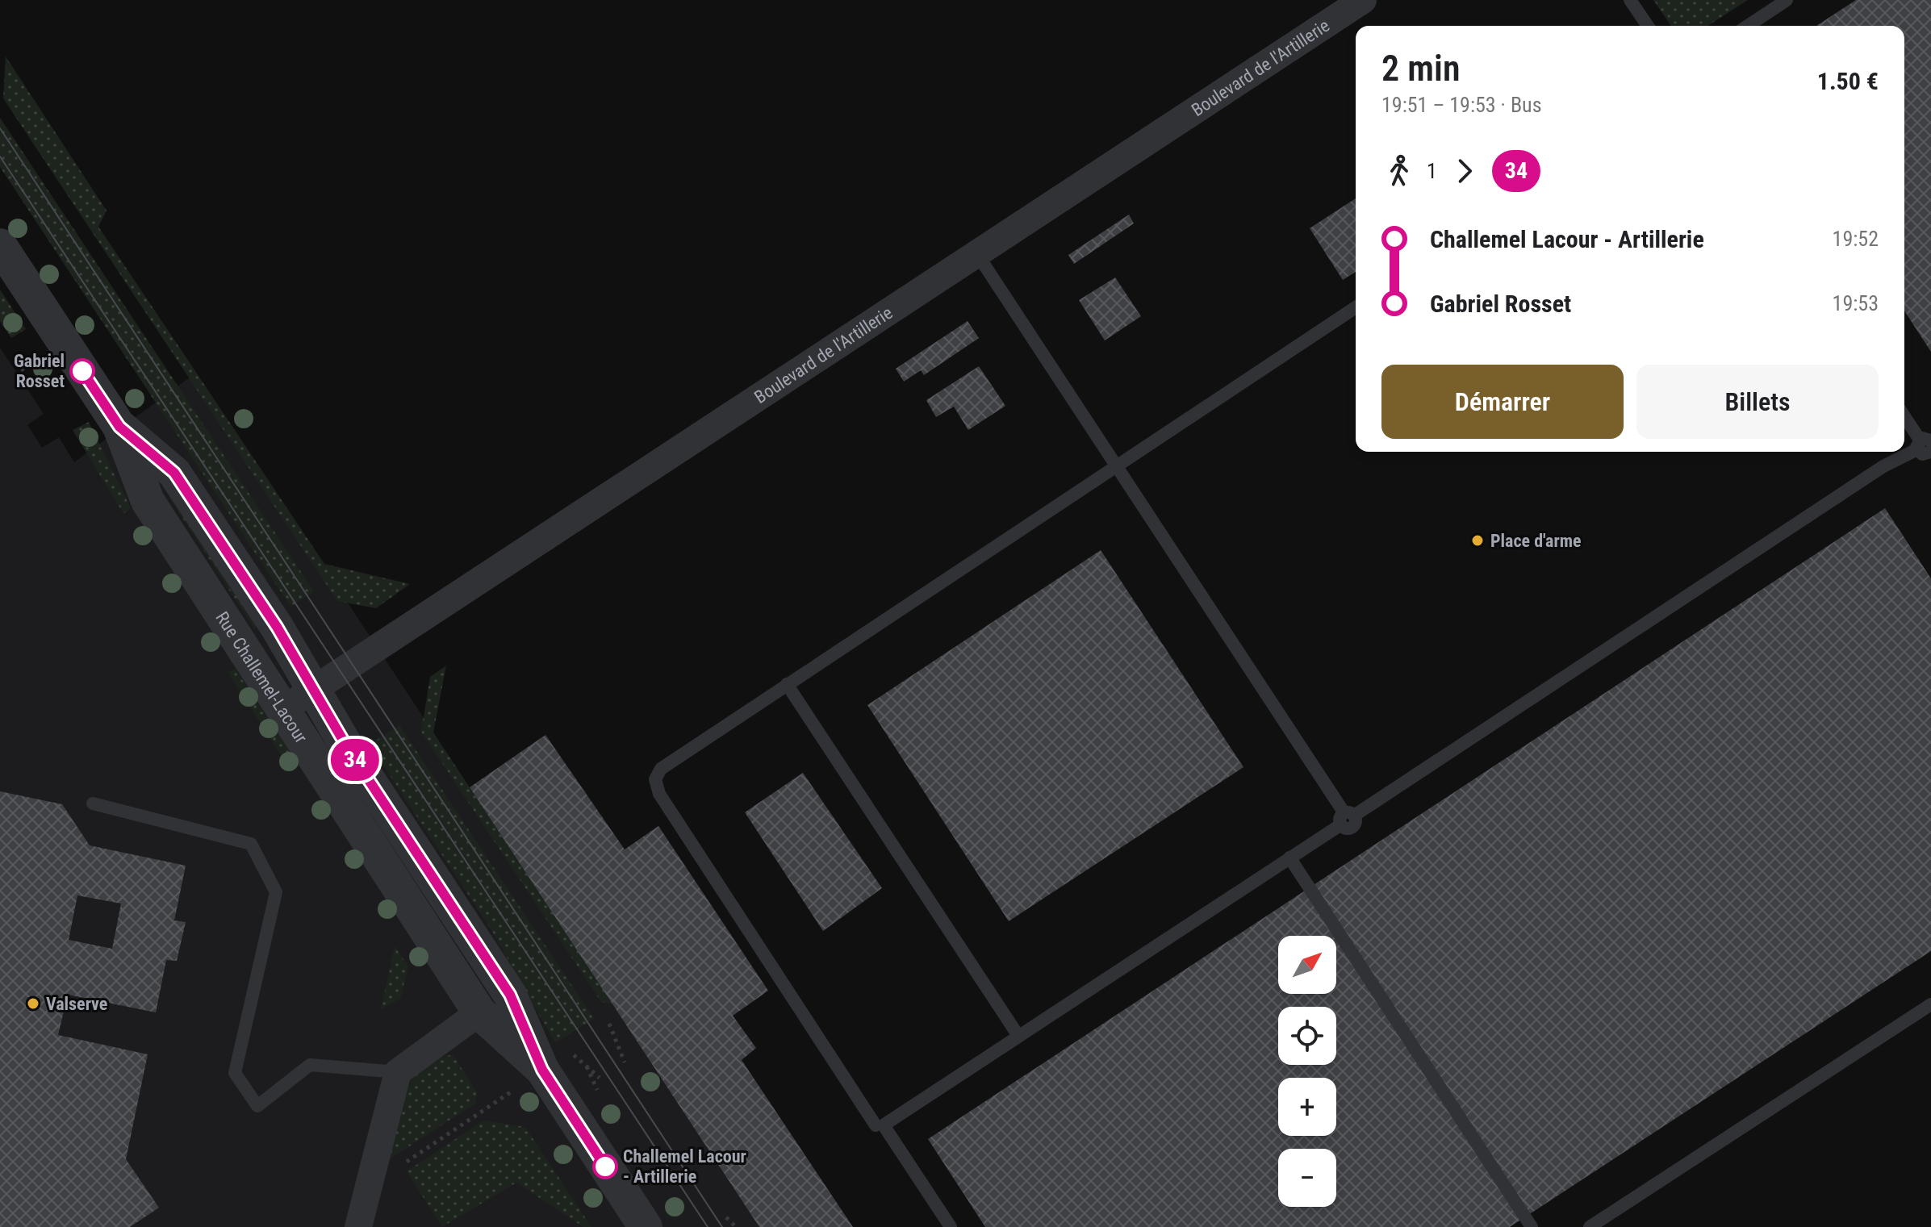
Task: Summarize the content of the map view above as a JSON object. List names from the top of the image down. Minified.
{"streets":{"street":["Boulevard de l'Artillerie","Rue Challemel-Lacour"]},"crossings":[["Boulevard de l'Artillerie","Rue Challemel-Lacour"]],"places":["Gabriel Rosset","Place d'arme","Valserve","Challemel Lacour - Artillerie"],"lines":["bus line 34"],"north":"top right","page":{"on_map":"34","heading":["2 min","19:51 – 19:53 · Bus","1.50 €"],"legs":["1","34"],"list":[{"name":"Challemel Lacour - Artillerie","value":"19:52"},{"name":"Gabriel Rosset","value":"19:53"}],"buttons":["Démarrer","Billets"],"map_buttons":["+","−"]}}
